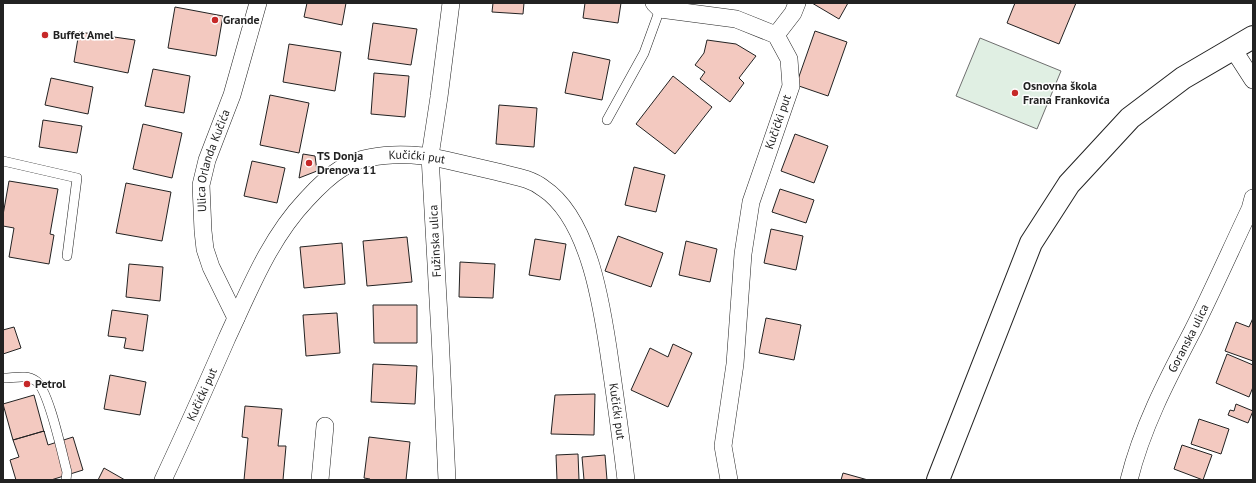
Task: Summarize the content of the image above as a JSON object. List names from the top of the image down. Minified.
{"streets":{"street":["Kučićki put","Ulica Orlanda Kučića","Fužinska ulica","Goranska ulica"]},"crossings":[["Kučićki put","Ulica Orlanda Kučića"],["Kučićki put","Fužinska ulica"]],"places":["Grande","Buffet Amel","Osnovna škola Frana Frankovića","TS Donja Drenova 11","Petrol"]}
